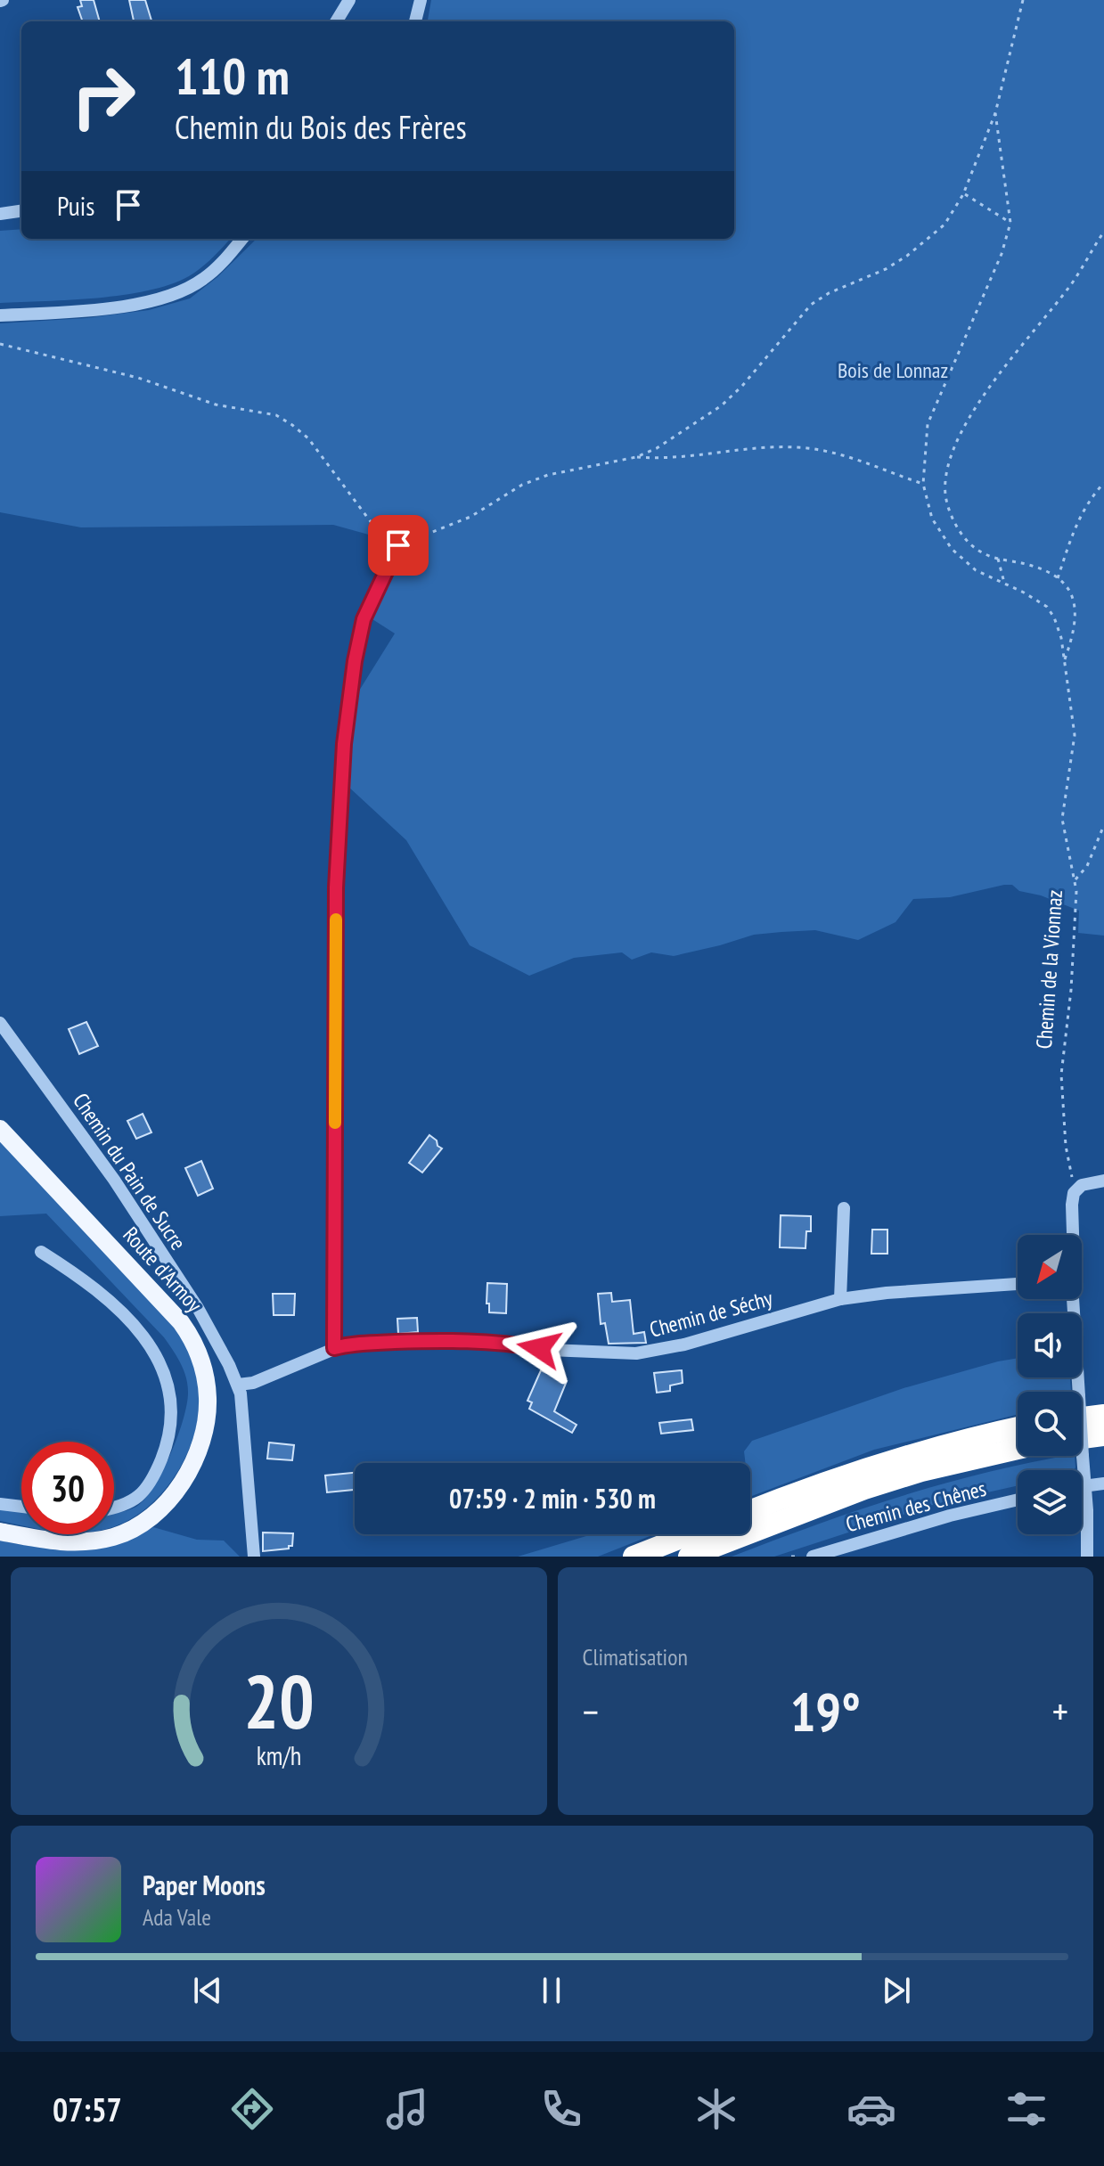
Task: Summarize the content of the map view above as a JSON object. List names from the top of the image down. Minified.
{"streets":{"main road":["Route d'Armoy"],"street":["Chemin du Pain de Sucre","Chemin de Séchy","Chemin des Chênes"],"path":["Chemin de la Vionnaz"]},"crossings":[["Chemin du Pain de Sucre","Chemin de Séchy"]],"parks":["Bois de Lonnaz"],"north":"bottom left","page":{"turn":["110 m","Chemin du Bois des Frères"],"then":"Puis","limit":"30","trip":"07:59 · 2 min · 530 m","tile":"Climatisation","heat":["−","19°","+"],"song":["Paper Moons","Ada Vale"],"tabs":"07:57","gauge":["20","km/h"]}}
